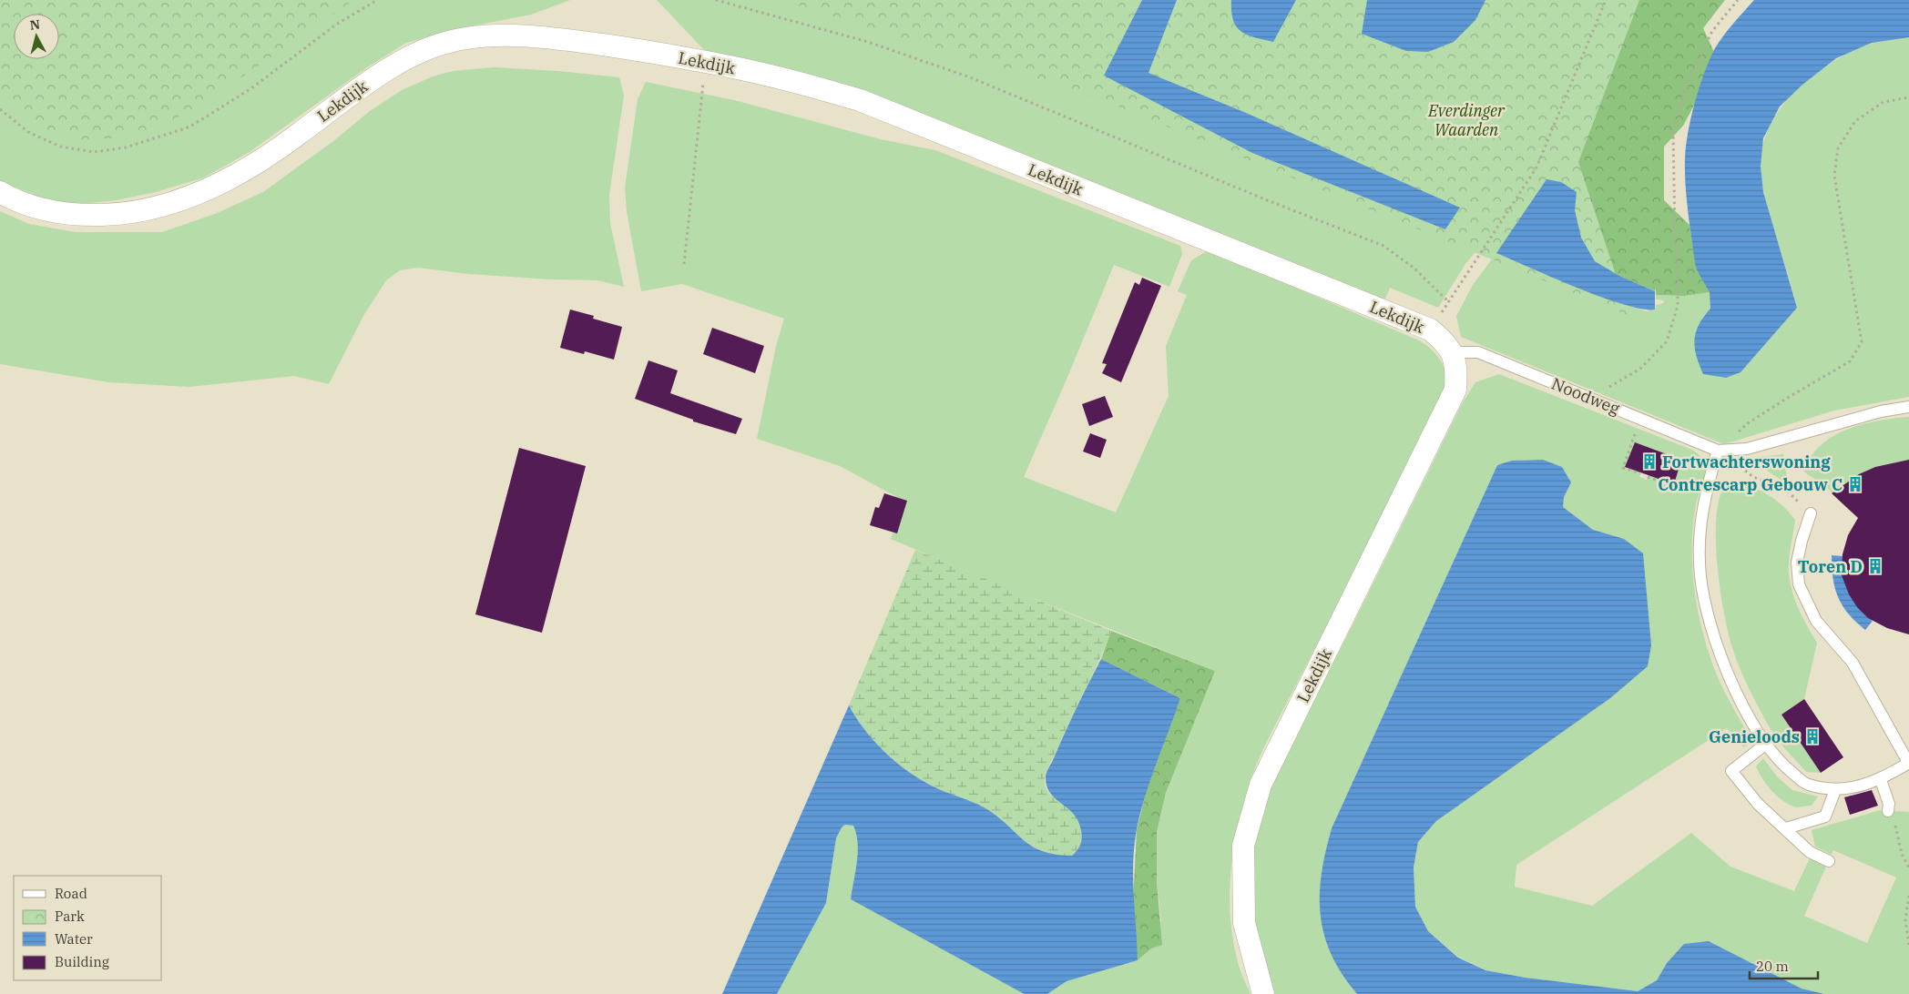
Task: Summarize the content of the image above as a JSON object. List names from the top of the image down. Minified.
{"streets":{"street":["Lekdijk"],"lane":["Noodweg"]},"crossings":[["Lekdijk","Noodweg"]],"parks":["Everdinger Waarden"],"places":{"building":["Fortwachterswoning","Contrescarp Gebouw C","Toren D","Genieloods"]},"legend":["Road","Park","Water","Building"],"scale_bar":"20 m","north":"top"}
